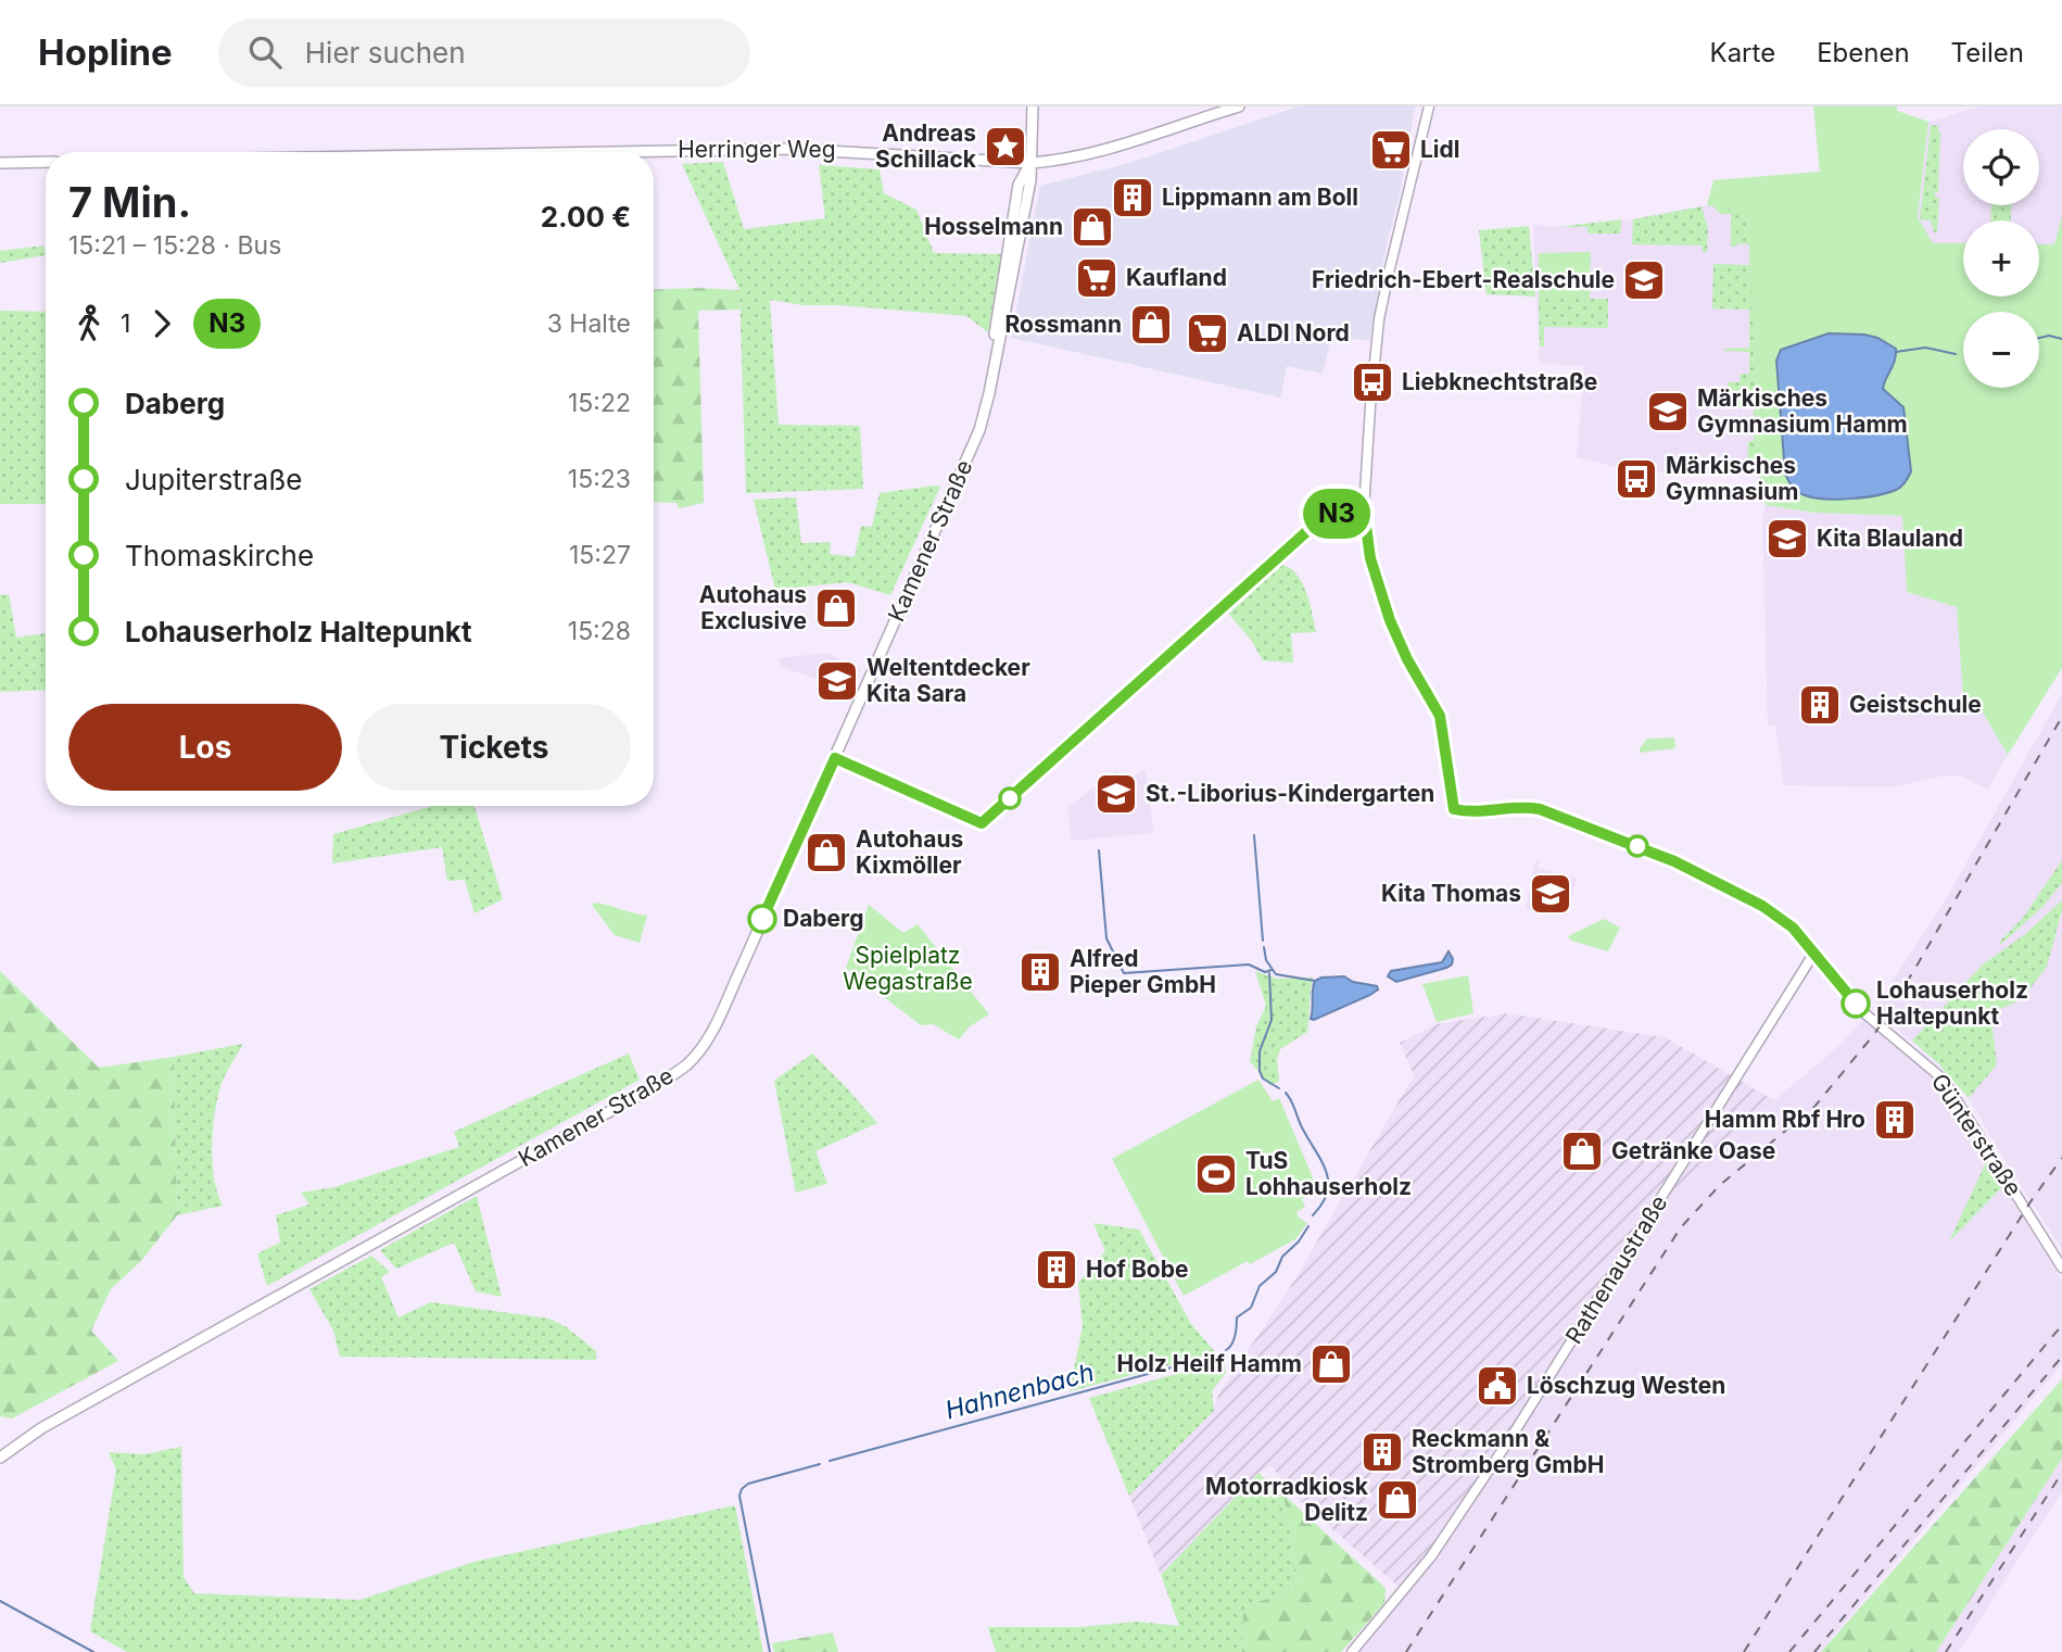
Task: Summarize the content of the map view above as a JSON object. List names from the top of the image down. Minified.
{"streets":{"main road":["Herringer Weg","Kamener Straße"],"street":["Günterstraße","Rathenaustraße"]},"crossings":[["Herringer Weg","Kamener Straße"],["Günterstraße","Rathenaustraße"]],"water":["Hahnenbach"],"parks":["Spielplatz Wegastraße"],"places":{"place":["Andreas Schillack"],"supermarket":["Lidl","Kaufland","ALDI Nord"],"building":["Lippmann am Boll","Geistschule","Alfred Pieper GmbH","Hamm Rbf Hro","Hof Bobe","Reckmann & Stromberg GmbH"],"shop":["Hosselmann","Rossmann","Autohaus Exclusive","Autohaus Kixmöller","Getränke Oase","Holz Heilf Hamm","Motorradkiosk Delitz"],"school or university":["Friedrich-Ebert-Realschule","Märkisches Gymnasium Hamm","Kita Blauland","Weltentdecker Kita Sara","St.-Liborius-Kindergarten","Kita Thomas"],"bus stop":["Liebknechtstraße","Märkisches Gymnasium"],"other":["Daberg","Lohauserholz Haltepunkt"],"sports":["TuS Lohhauserholz"],"public building":["Löschzug Westen"]},"lines":["bus line N3"],"page":{"header":"Hopline","search":"Hier suchen","nav":["Karte","Ebenen","Teilen"],"on_map":"N3","map_buttons":["+","−"],"heading":["7 Min.","15:21 – 15:28 · Bus","2.00 €"],"legs":["1","N3","3 Halte"],"list":[{"name":"Daberg","value":"15:22"},{"name":"Jupiterstraße","value":"15:23"},{"name":"Thomaskirche","value":"15:27"},{"name":"Lohauserholz Haltepunkt","value":"15:28"}],"buttons":["Los","Tickets"]}}
